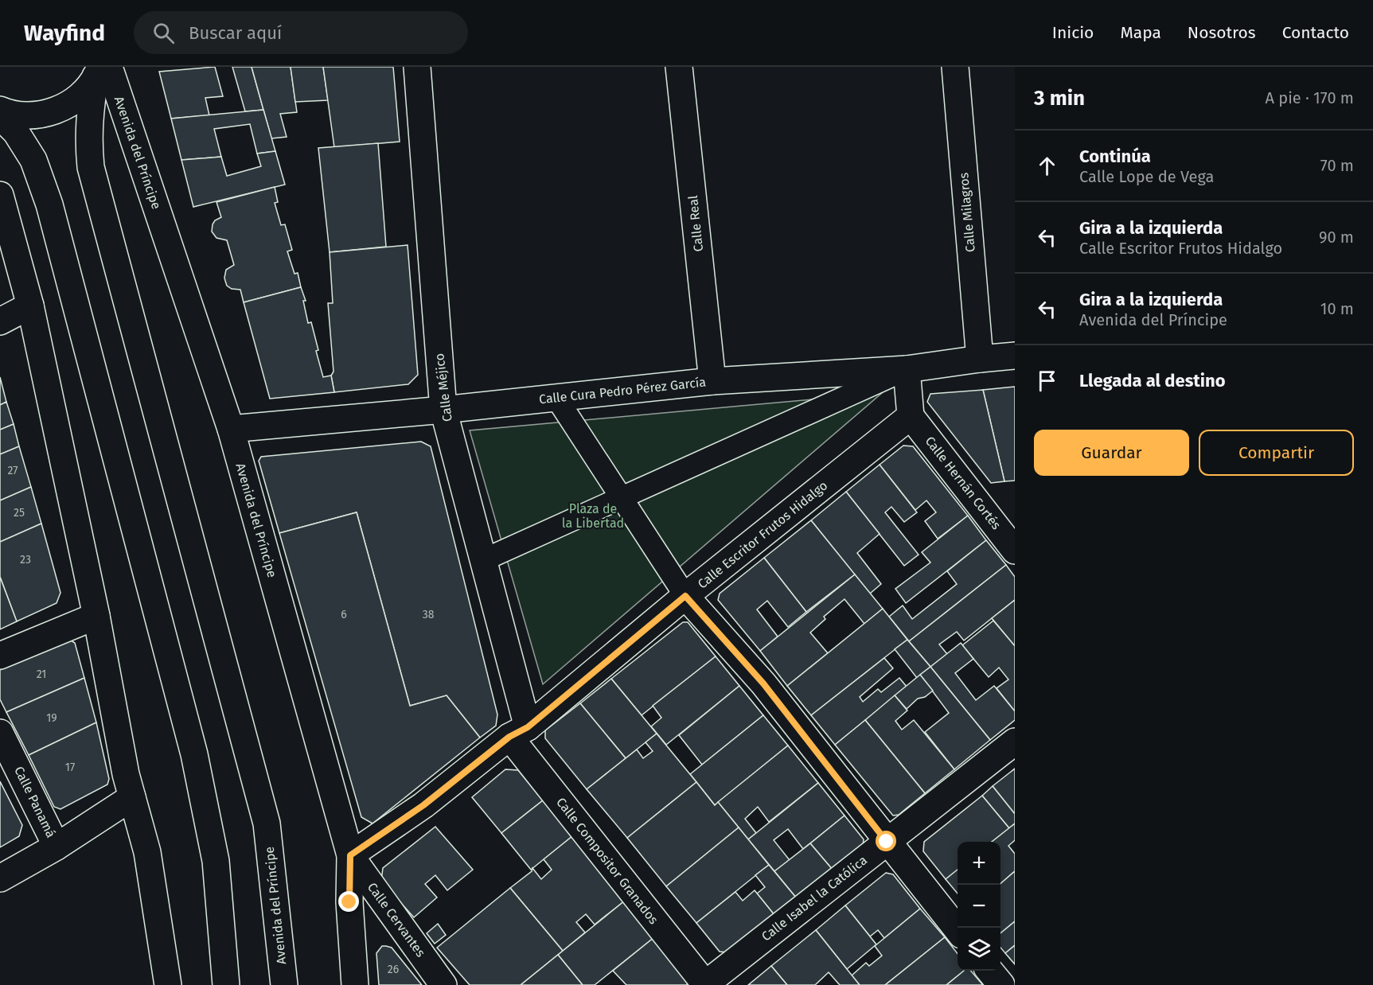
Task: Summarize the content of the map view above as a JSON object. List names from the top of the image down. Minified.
{"streets":{"street":["Avenida del Príncipe","Calle Milagros","Calle Real","Calle Méjico","Calle Cura Pedro Pérez García","Calle Hernán Cortés","Calle Escritor Frutos Hidalgo","Calle Panamá","Calle Compositor Granados","Calle Isabel la Católica","Calle Cervantes"]},"crossings":[["Avenida del Príncipe","Calle Cura Pedro Pérez García"],["Avenida del Príncipe","Calle Escritor Frutos Hidalgo"],["Avenida del Príncipe","Calle Cervantes"],["Calle Milagros","Calle Cura Pedro Pérez García"],["Calle Real","Calle Cura Pedro Pérez García"],["Calle Méjico","Calle Cura Pedro Pérez García"],["Calle Méjico","Calle Escritor Frutos Hidalgo"],["Calle Méjico","Calle Compositor Granados"],["Calle Hernán Cortés","Calle Escritor Frutos Hidalgo"],["Calle Escritor Frutos Hidalgo","Calle Compositor Granados"],["Calle Escritor Frutos Hidalgo","Calle Cervantes"],["Calle Compositor Granados","Calle Isabel la Católica"]],"parks":["Plaza de la Libertad"],"house_numbers":["27","25","23","6","38","21","19","17","26"],"page":{"header":"Wayfind","search":"Buscar aquí","nav":["Inicio","Mapa","Nosotros","Contacto"],"heading":["3 min","A pie · 170 m"],"list":[["Continúa","Calle Lope de Vega","70 m"],["Gira a la izquierda","Calle Escritor Frutos Hidalgo","90 m"],["Gira a la izquierda","Avenida del Príncipe","10 m"],"Llegada al destino"],"buttons":["Guardar","Compartir"],"map_buttons":["+","−"]}}
